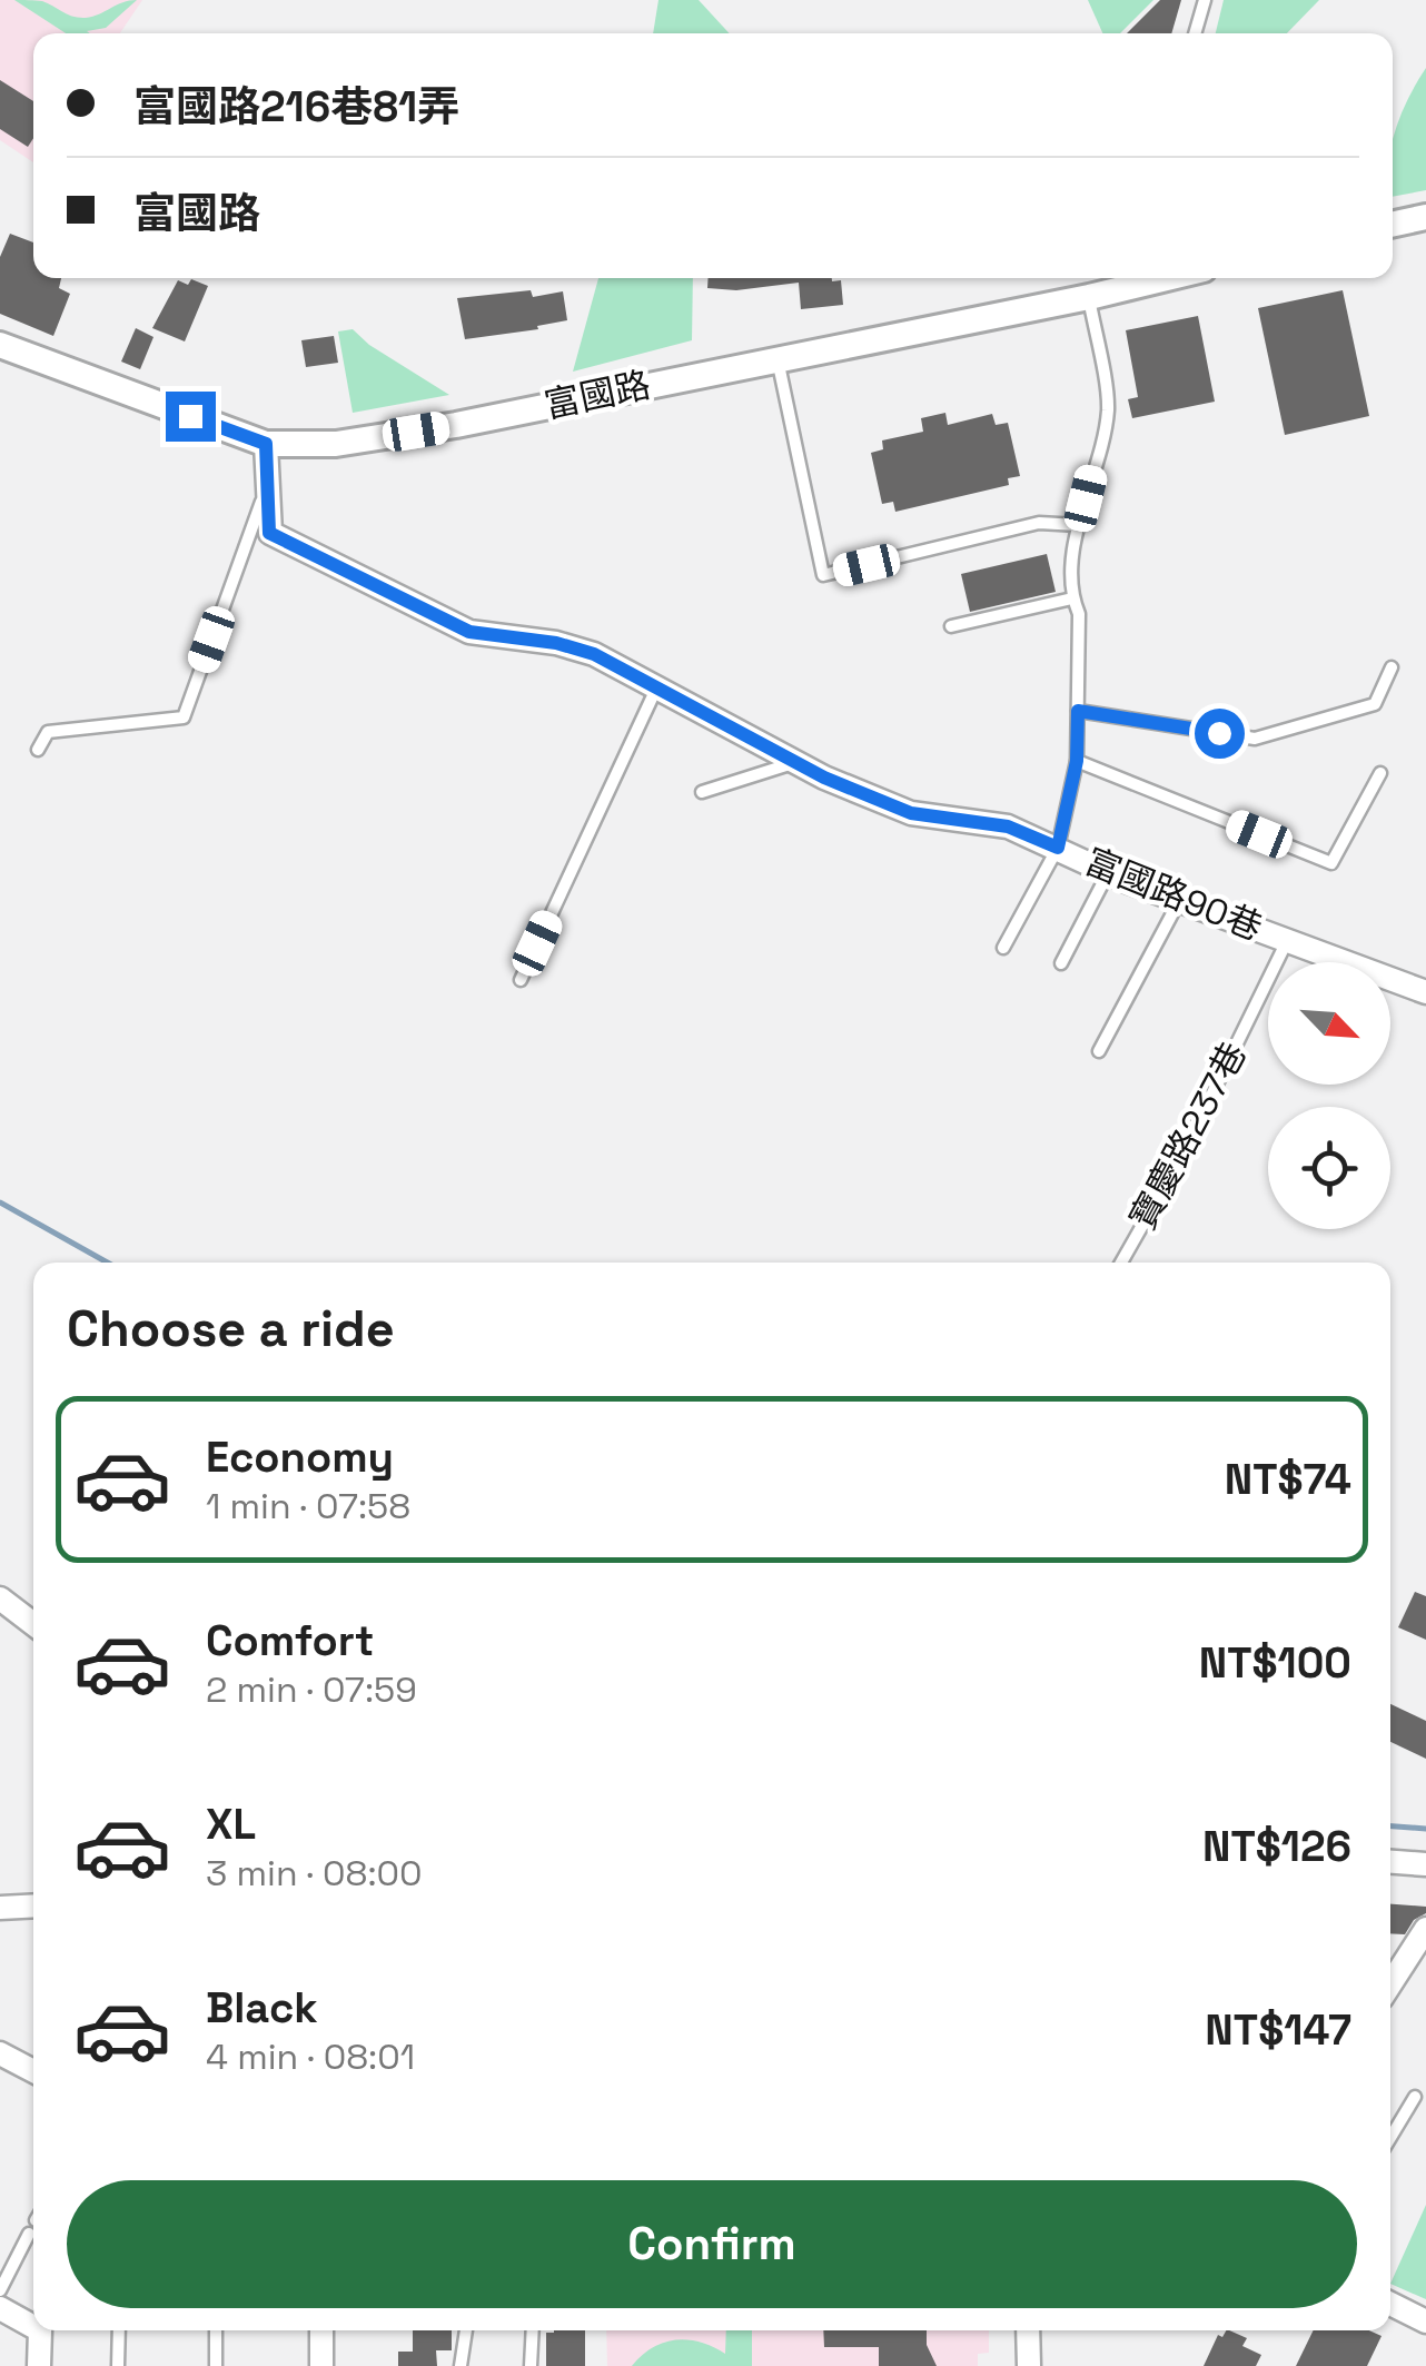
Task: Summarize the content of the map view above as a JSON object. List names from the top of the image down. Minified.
{"streets":{"street":["富國路","富國路90巷"],"lane":["寶慶路237巷"]},"crossings":[["富國路","富國路90巷"],["富國路90巷","寶慶路237巷"]],"north":"bottom right","page":{"banner":["富國路216巷81弄","富國路"],"heading":"Choose a ride","list":[{"name":"Economy","note":"1 min · 07:58","value":"NT$74"},{"name":"Comfort","note":"2 min · 07:59","value":"NT$100"},{"name":"XL","note":"3 min · 08:00","value":"NT$126"},{"name":"Black","note":"4 min · 08:01","value":"NT$147"}],"buttons":"Confirm"}}
